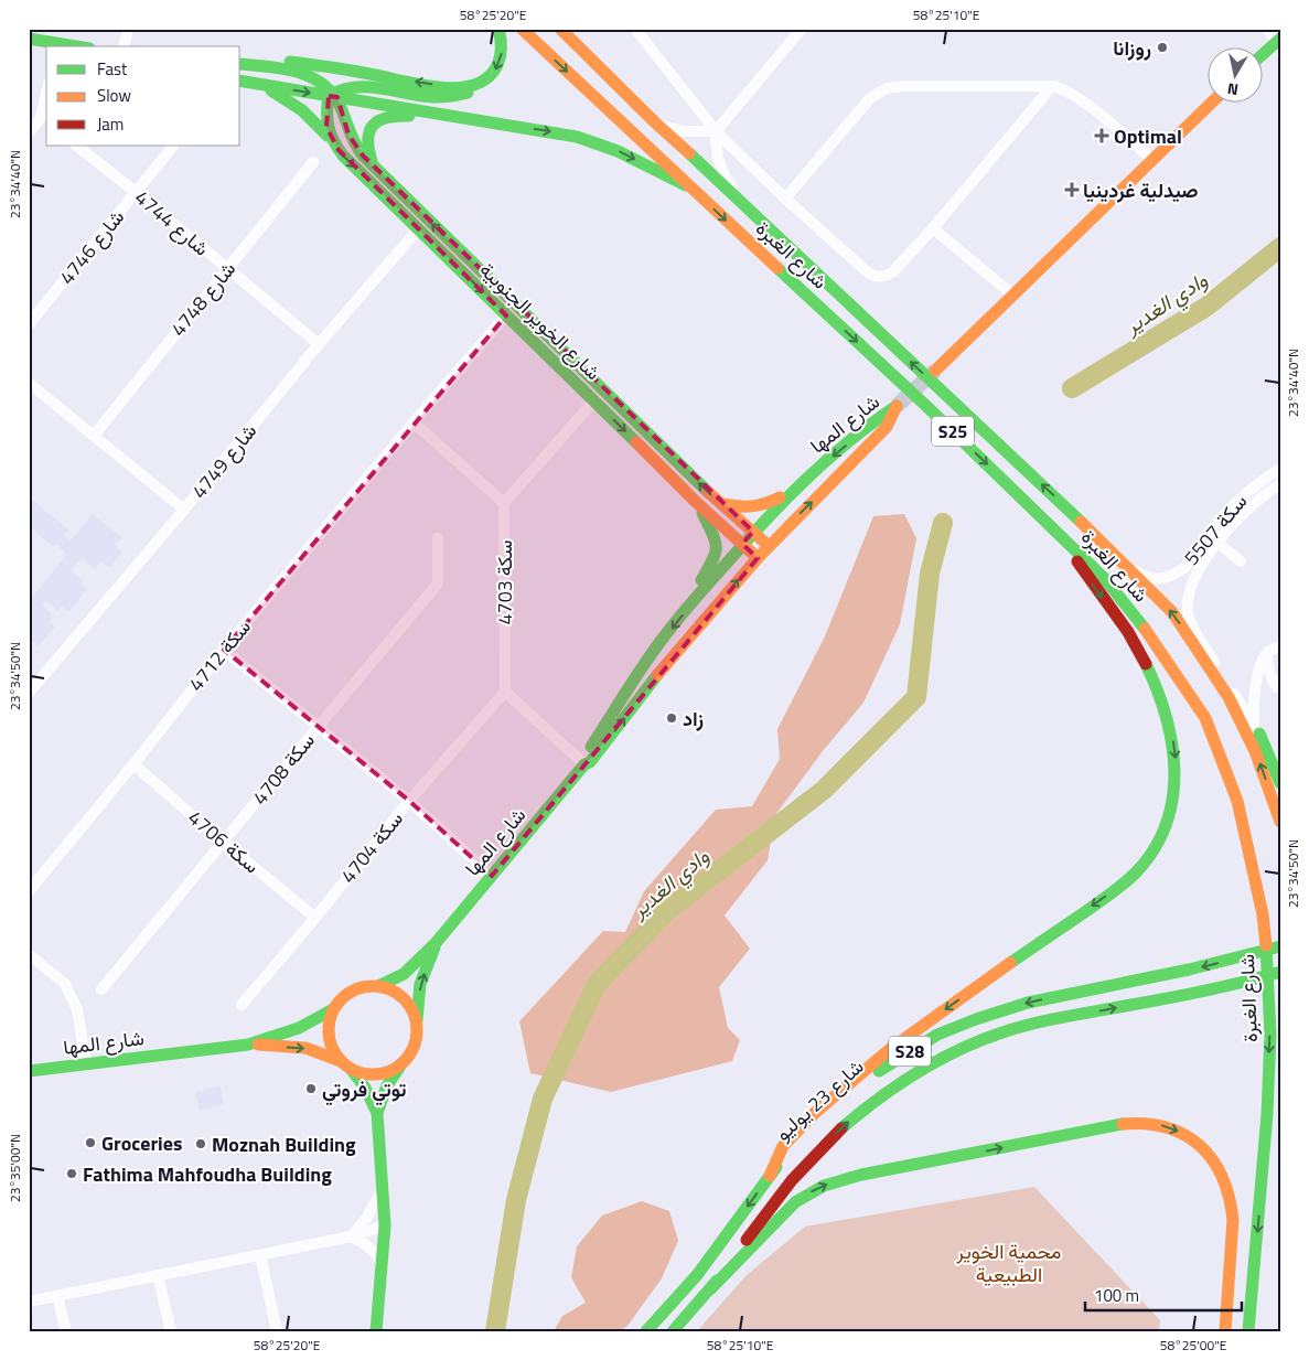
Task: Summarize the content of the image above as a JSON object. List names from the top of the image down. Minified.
{"streets":{"main road":["شارع الغبرة","شارع الخوير الجنوبية","شارع المها","S25","S28","شارع 23 يوليو"],"street":["4744 شارع","4746 شارع","4748 شارع","4749 شارع","سكة 5507","4703 سكة","سكة 4712","سكة 4708","4706 سكة","سكة 4704"]},"crossings":[["4744 شارع","4746 شارع"],["4744 شارع","4748 شارع"],["4744 شارع","4749 شارع"],["شارع الغبرة","سكة 5507"],["شارع الخوير الجنوبية","شارع المها"],["شارع الخوير الجنوبية","4749 شارع"],["شارع الخوير الجنوبية","سكة 4712"],["4703 سكة","سكة 4704"],["سكة 4712","4706 سكة"],["سكة 4708","4706 سكة"],["4706 سكة","سكة 4704"]],"water":["وادي الغدير"],"parks":["محمية الخوير الطبيعية"],"places":{"other":["روزانا","زاد","توتي فروتي","Groceries","Moznah Building","Fathima Mahfoudha Building"],"health":["Optimal","صيدلية غردينيا"]},"legend":["Fast","Slow","Jam"],"scale_bar":"100 m","north":"bottom","coordinates":["58°25'20\"E","58°25'10\"E","23°34'40\"N","23°34'50\"N","23°35'00\"N","58°25'00\"E"]}
